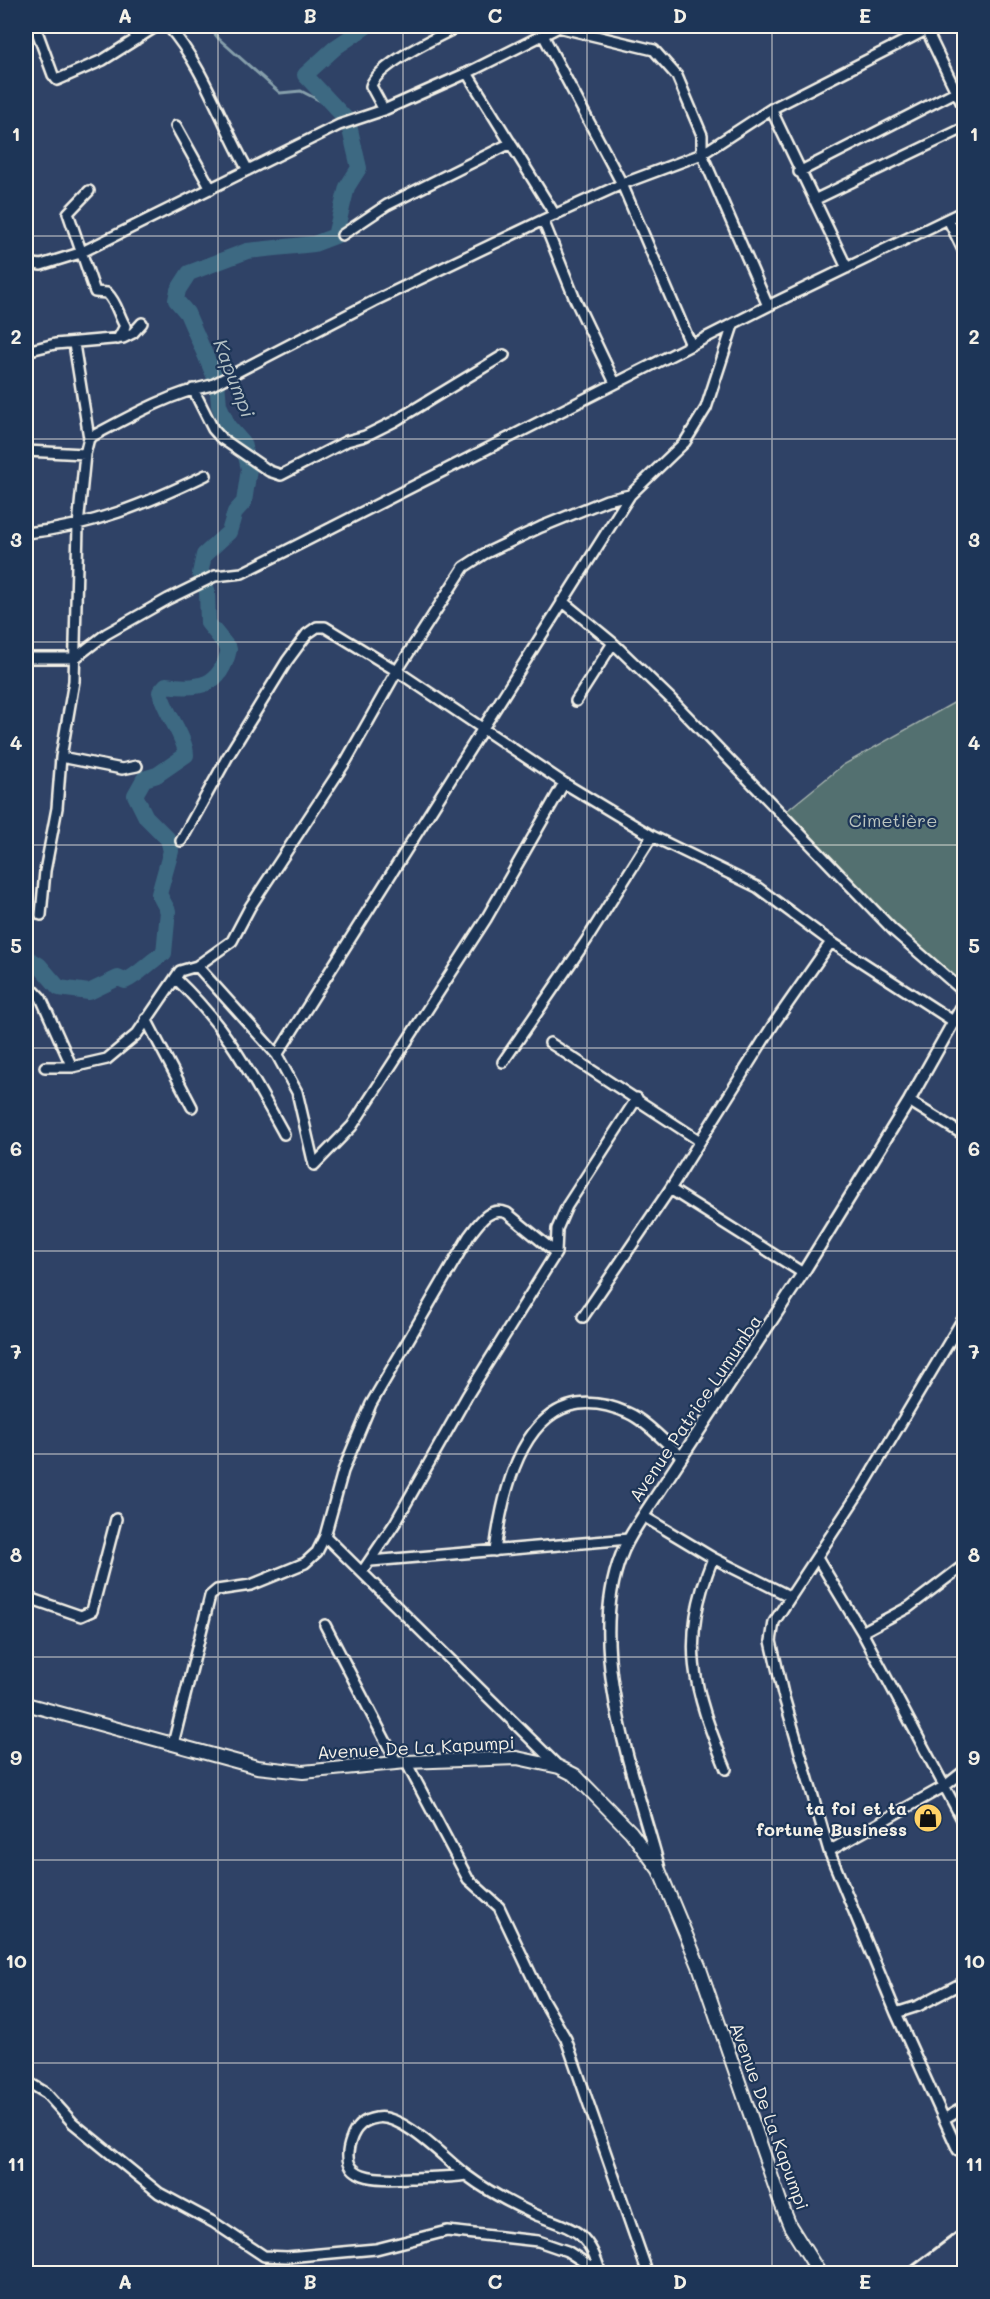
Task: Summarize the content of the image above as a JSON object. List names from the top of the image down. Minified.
{"streets":{"main road":["Avenue De La Kapumpi"],"street":["Avenue Patrice Lumumba"]},"crossings":[["Avenue Patrice Lumumba","Avenue De La Kapumpi"]],"water":["Kapumpi"],"parks":["Cimetière"],"places":{"shop":["ta foi et ta fortune Business"]},"grid":{"columns":["A","B","C","D","E"],"rows":["1","2","3","4","5","6","7","8","9","10","11"]}}
